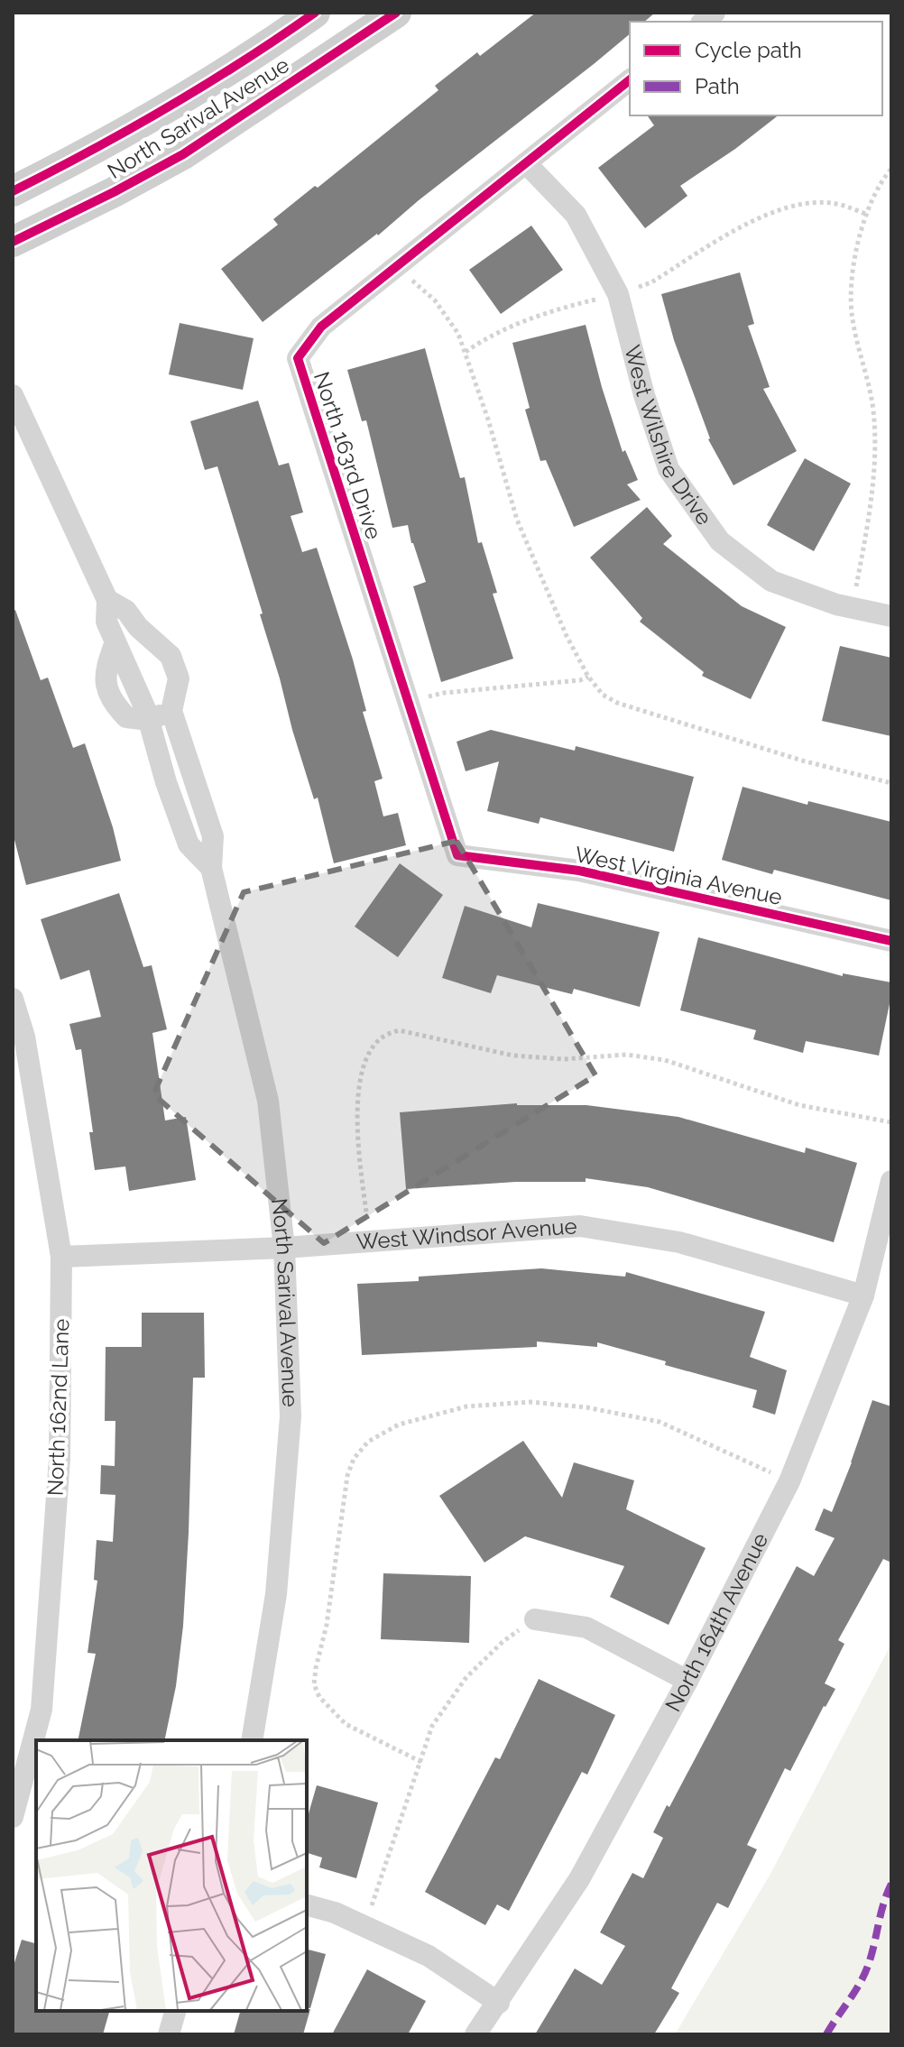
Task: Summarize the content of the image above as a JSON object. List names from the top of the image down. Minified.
{"streets":{"main road":["North Sarival Avenue"],"street":["West Wilshire Drive","North 163rd Drive","West Virginia Avenue","West Windsor Avenue","North 162nd Lane","North 164th Avenue"]},"crossings":[["North Sarival Avenue","West Windsor Avenue"],["West Wilshire Drive","North 163rd Drive"],["North 163rd Drive","West Virginia Avenue"],["West Windsor Avenue","North 162nd Lane"],["West Windsor Avenue","North 164th Avenue"]],"legend":["Cycle path","Path"]}
